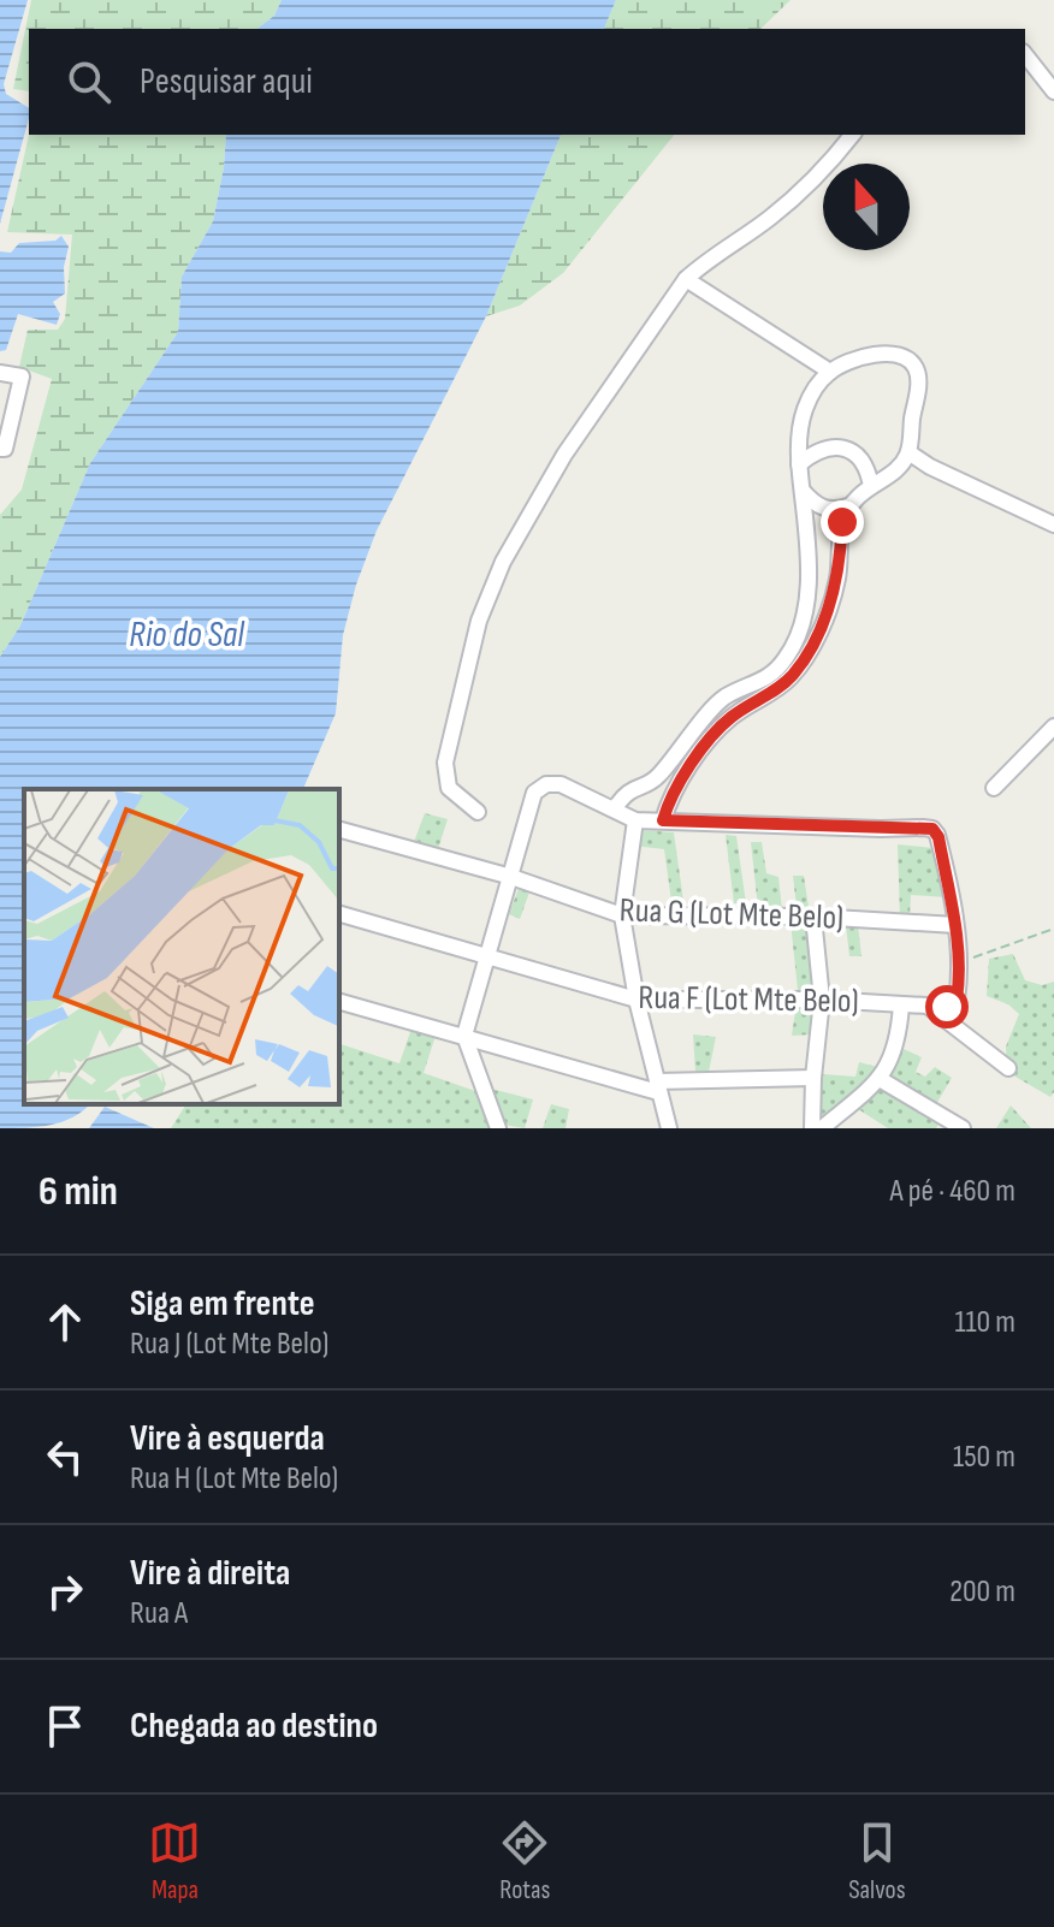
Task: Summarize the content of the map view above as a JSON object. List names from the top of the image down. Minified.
{"streets":{"street":["Rua G (Lot Mte Belo)","Rua F (Lot Mte Belo)"]},"water":["Rio do Sal"],"north":"top","page":{"search":"Pesquisar aqui","heading":["6 min","A pé · 460 m"],"list":[["Siga em frente","Rua J (Lot Mte Belo)","110 m"],["Vire à esquerda","Rua H (Lot Mte Belo)","150 m"],["Vire à direita","Rua A","200 m"],"Chegada ao destino"],"nav":["Mapa","Rotas","Salvos"]}}
